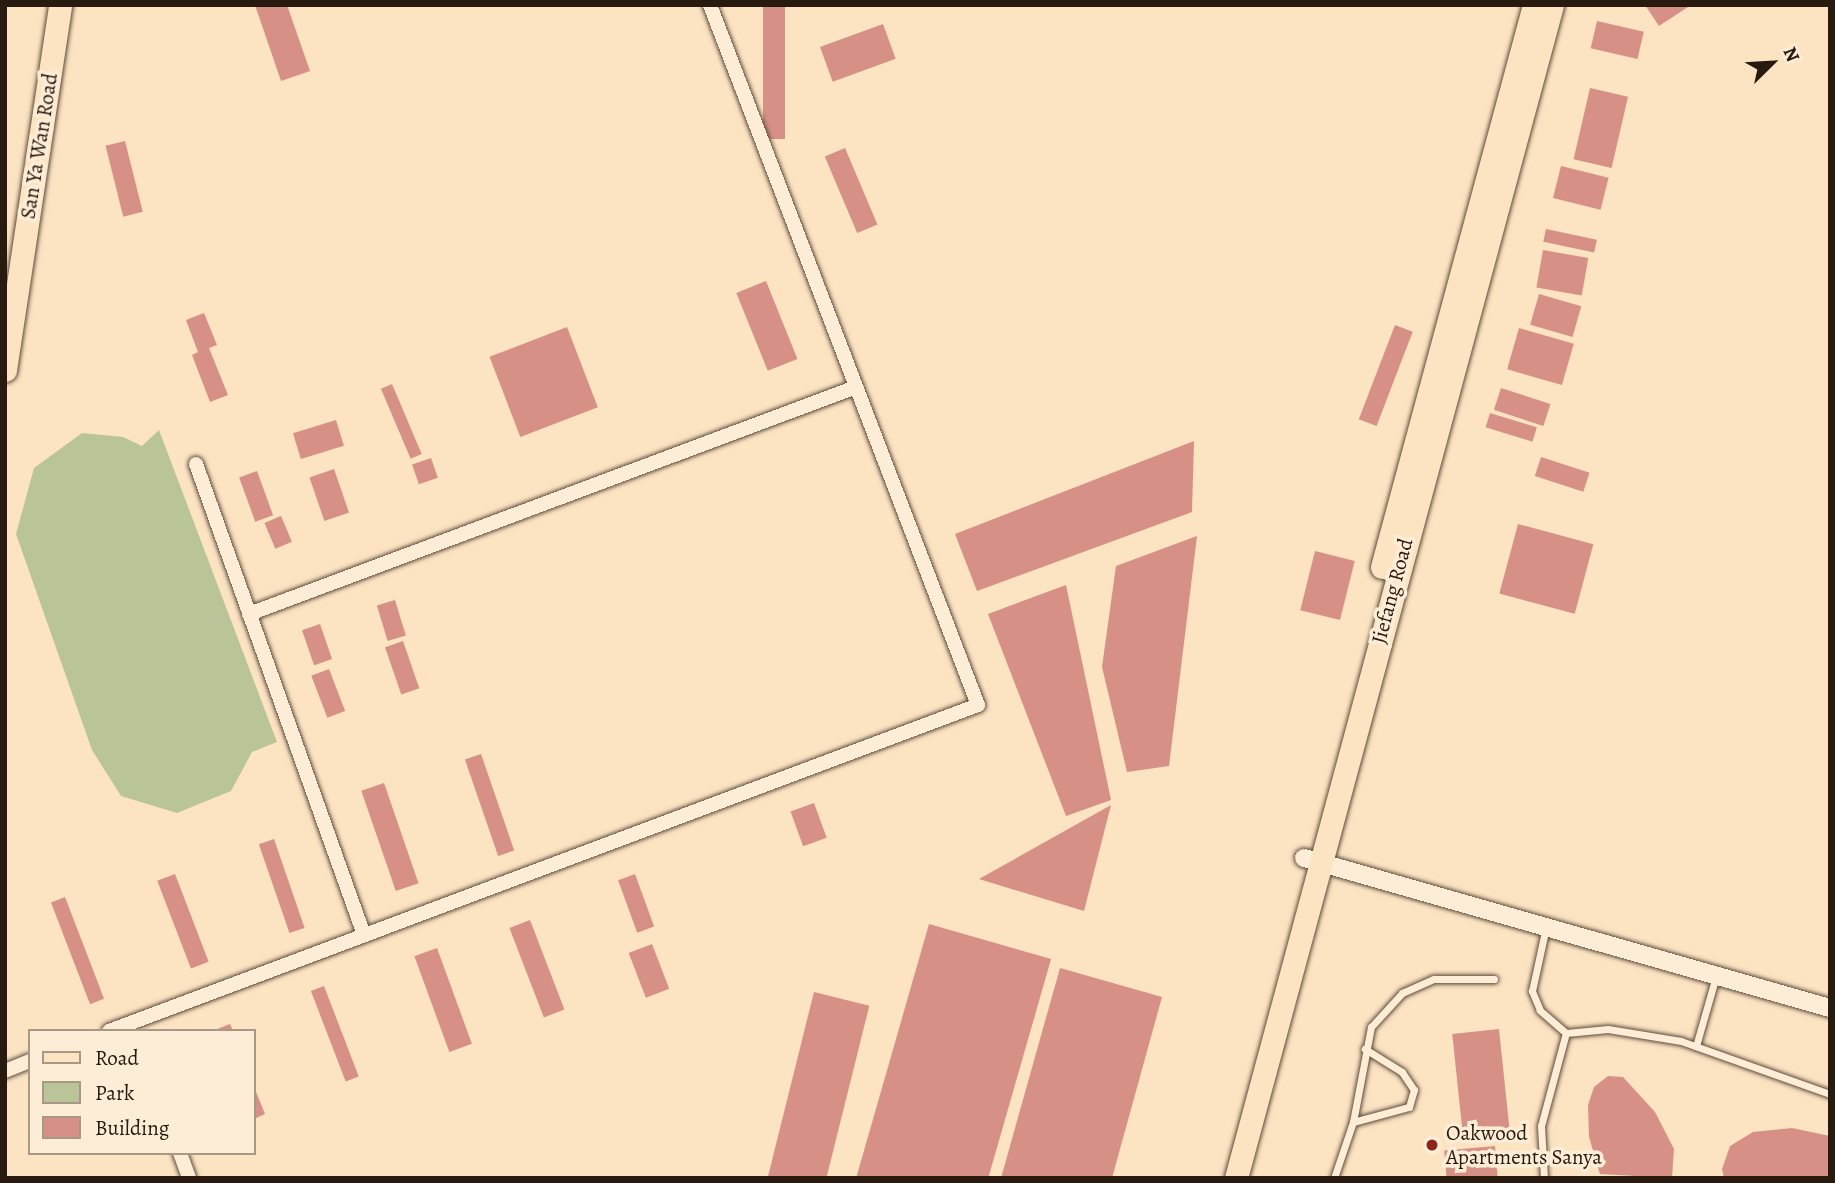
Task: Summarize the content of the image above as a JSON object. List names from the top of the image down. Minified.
{"streets":{"main road":["San Ya Wan Road","Jiefang Road"]},"places":["Oakwood Apartments Sanya"],"legend":["Road","Park","Building"],"north":"top right"}
